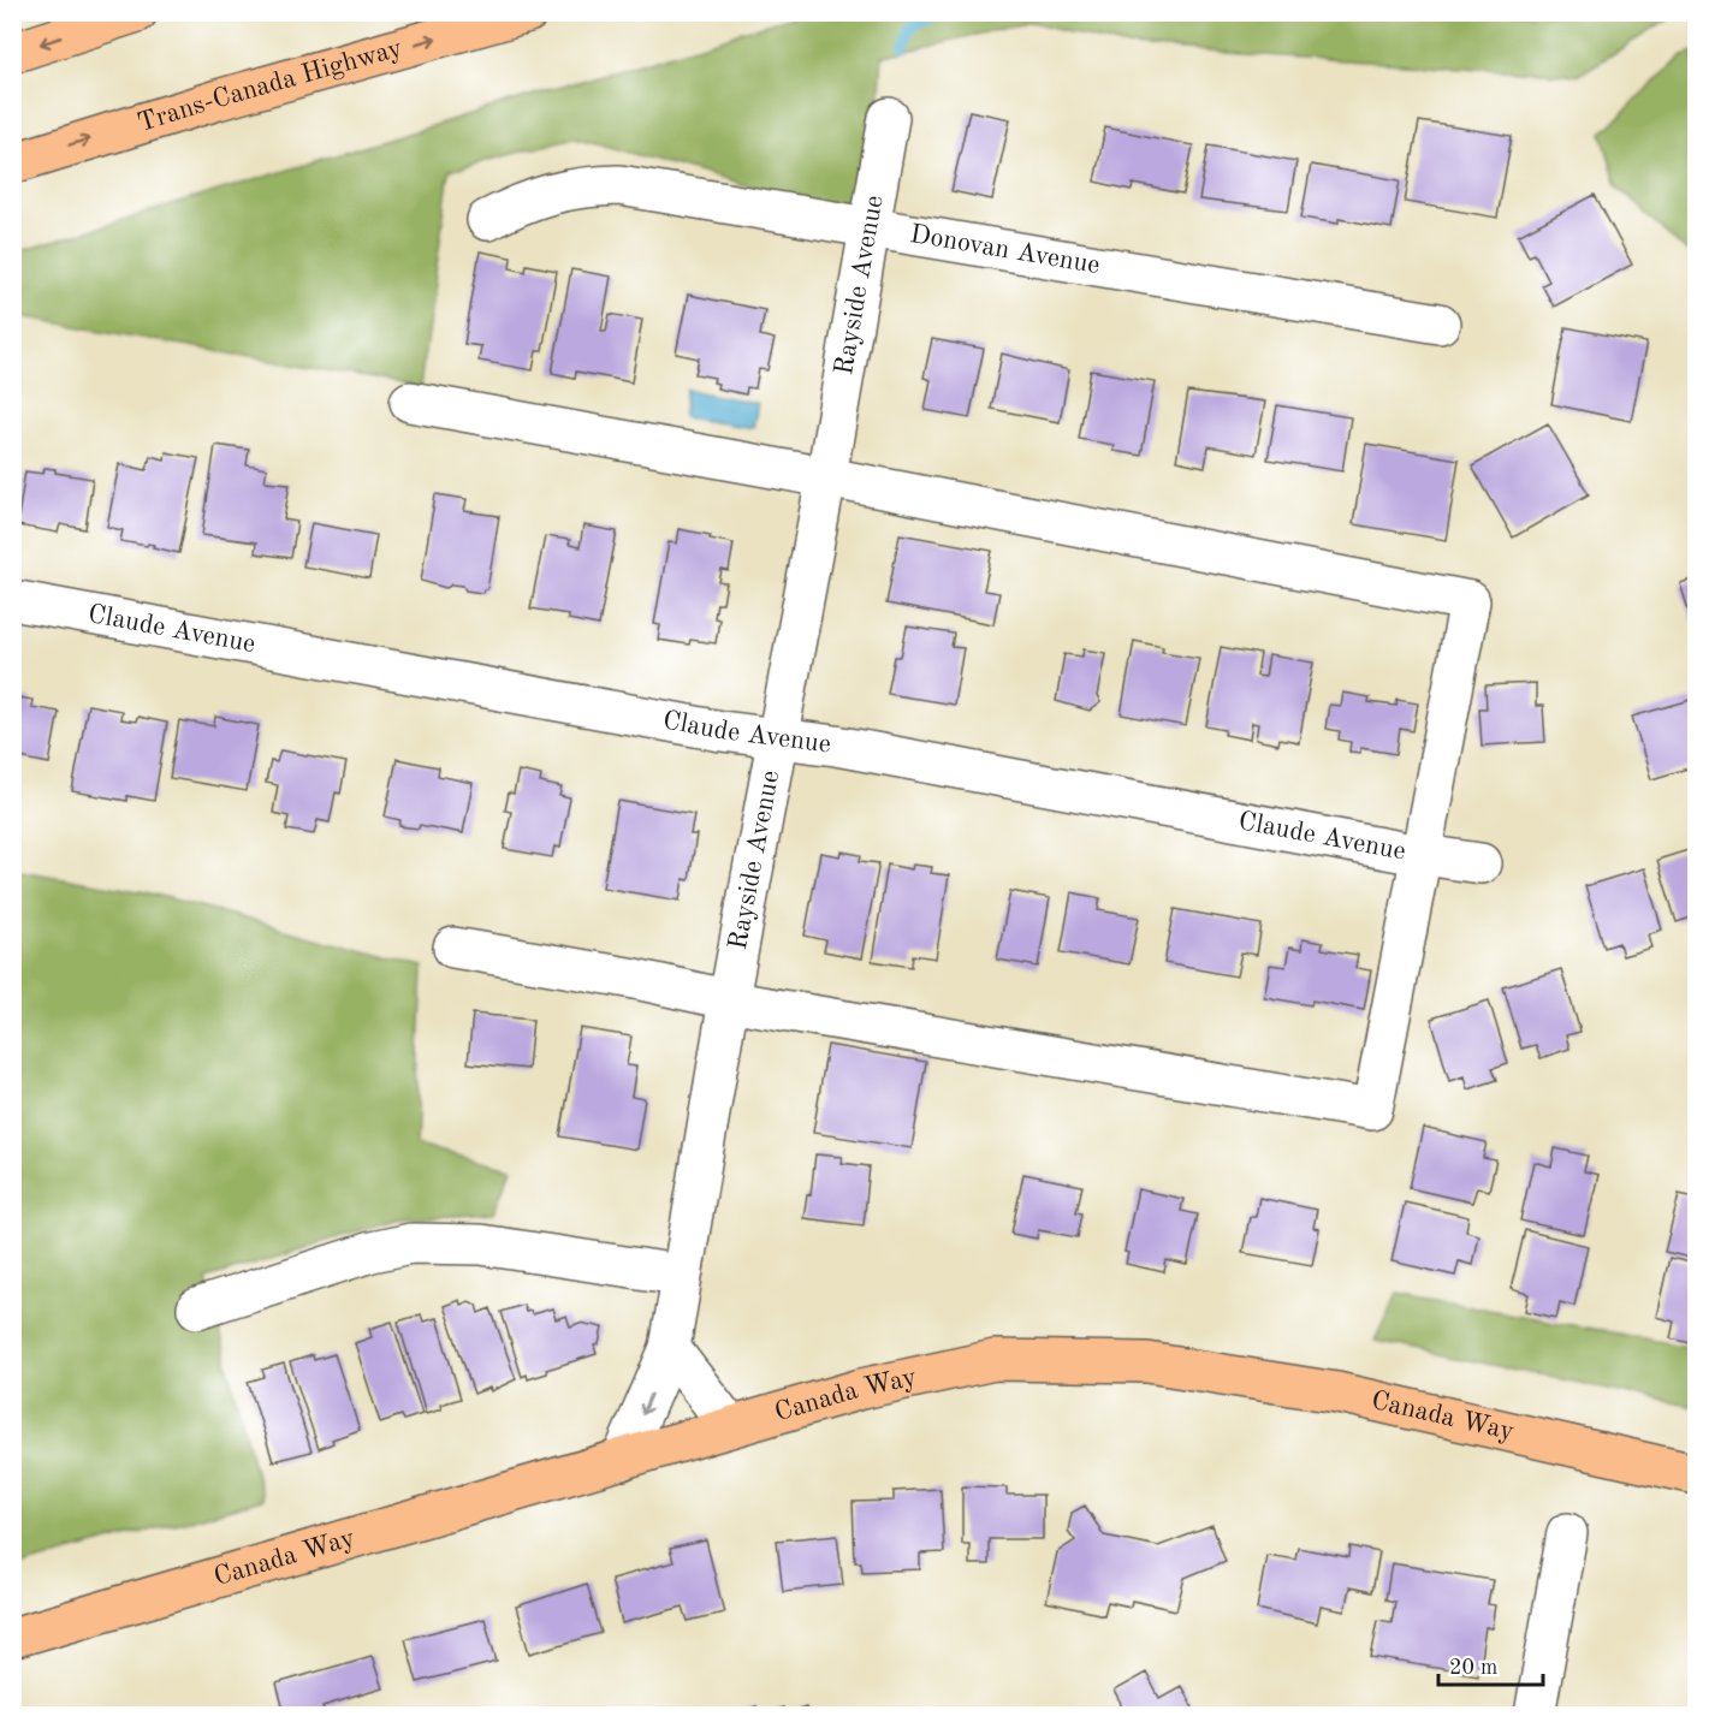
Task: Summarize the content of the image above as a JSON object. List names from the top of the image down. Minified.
{"streets":{"main road":["Trans-Canada Highway","Canada Way"],"street":["Donovan Avenue","Rayside Avenue","Claude Avenue"]},"crossings":[["Donovan Avenue","Rayside Avenue"],["Rayside Avenue","Claude Avenue"],["Rayside Avenue","Canada Way"]],"one_way":["Trans-Canada Highway"],"scale_bar":"20 m"}
